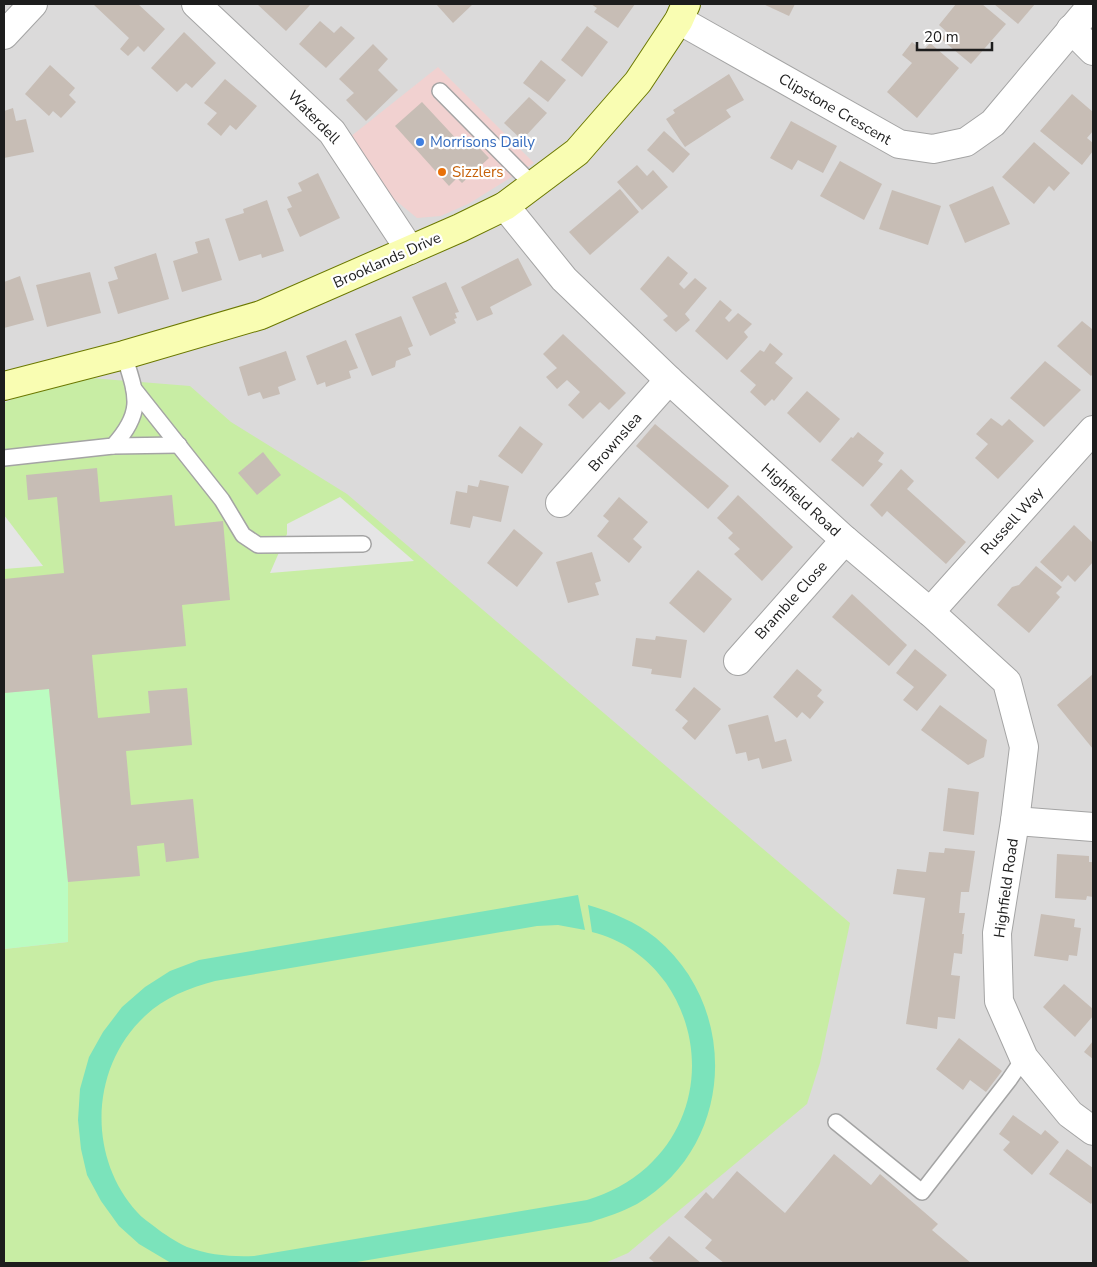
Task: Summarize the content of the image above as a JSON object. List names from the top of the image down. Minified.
{"streets":{"street":["Clipstone Crescent","Waterdell","Brooklands Drive","Brownslea","Highfield Road","Russell Way","Bramble Close"]},"crossings":[["Clipstone Crescent","Brooklands Drive"],["Waterdell","Brooklands Drive"],["Brooklands Drive","Highfield Road"],["Brownslea","Highfield Road"],["Highfield Road","Russell Way"],["Highfield Road","Bramble Close"]],"places":["Morrisons Daily","Sizzlers"],"scale_bar":"20 m"}
